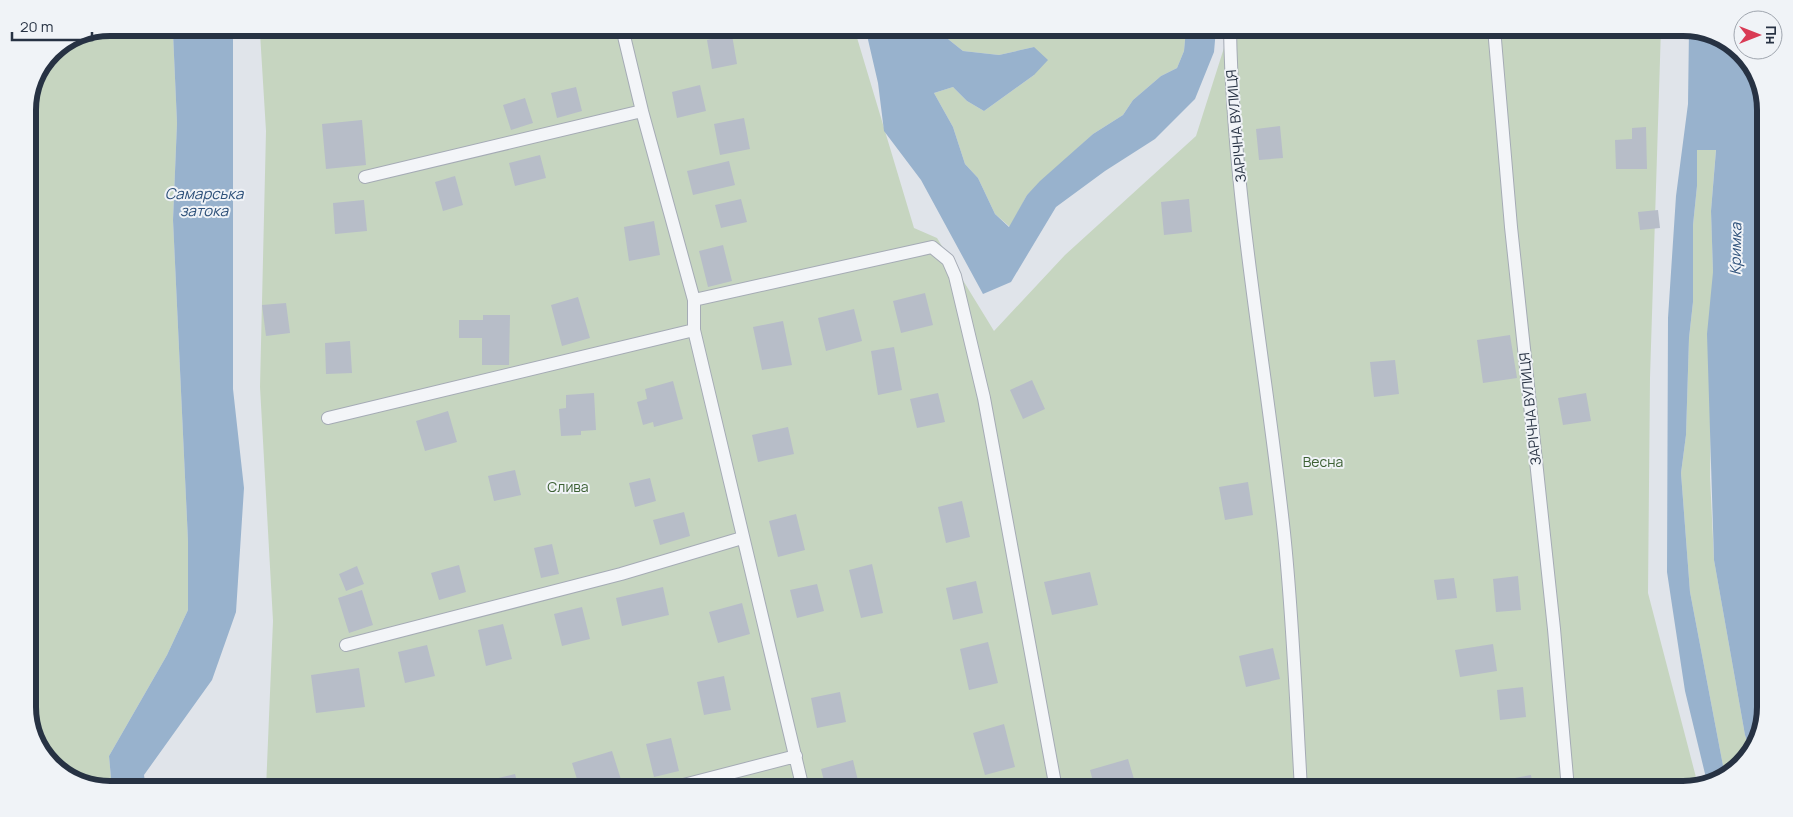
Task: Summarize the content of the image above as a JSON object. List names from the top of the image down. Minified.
{"streets":{"lane":["ЗАРІЧНА ВУЛИЦЯ"]},"water":["Самарська затока","Кримка"],"parks":["Весна","Слива"],"scale_bar":"20 m","north":"right"}
